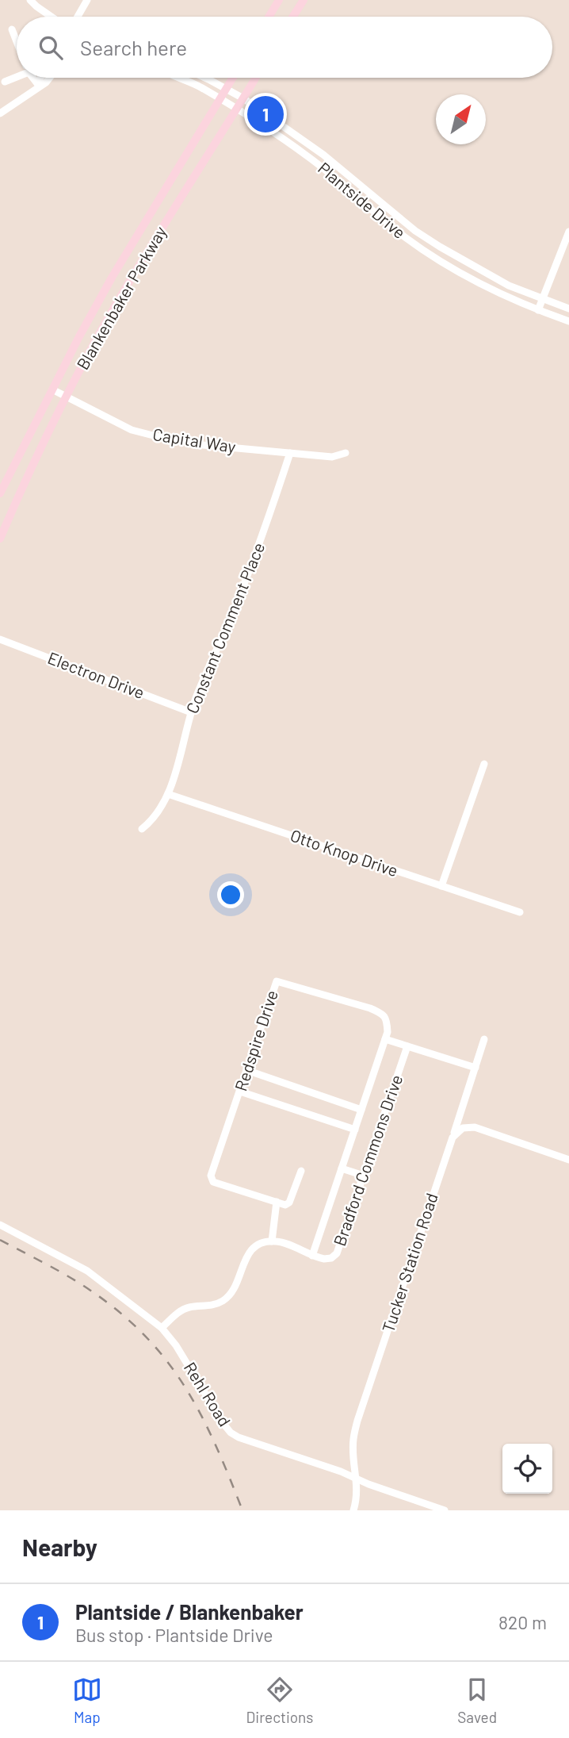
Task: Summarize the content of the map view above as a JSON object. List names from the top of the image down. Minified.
{"streets":{"main road":["Blankenbaker Parkway"],"street":["Plantside Drive","Capital Way","Constant Comment Place","Electron Drive","Otto Knop Drive","Redspire Drive","Bradford Commons Drive","Tucker Station Road","Rehl Road"]},"crossings":[["Plantside Drive","Blankenbaker Parkway"],["Blankenbaker Parkway","Capital Way"],["Capital Way","Constant Comment Place"],["Constant Comment Place","Electron Drive"],["Constant Comment Place","Otto Knop Drive"],["Redspire Drive","Bradford Commons Drive"],["Tucker Station Road","Rehl Road"]],"north":"top right","page":{"search":"Search here","pins":"1","heading":"Nearby","list":[{"mark":"1","name":"Plantside / Blankenbaker","note":"Bus stop · Plantside Drive","value":"820 m"}],"nav":["Map","Directions","Saved"]}}
